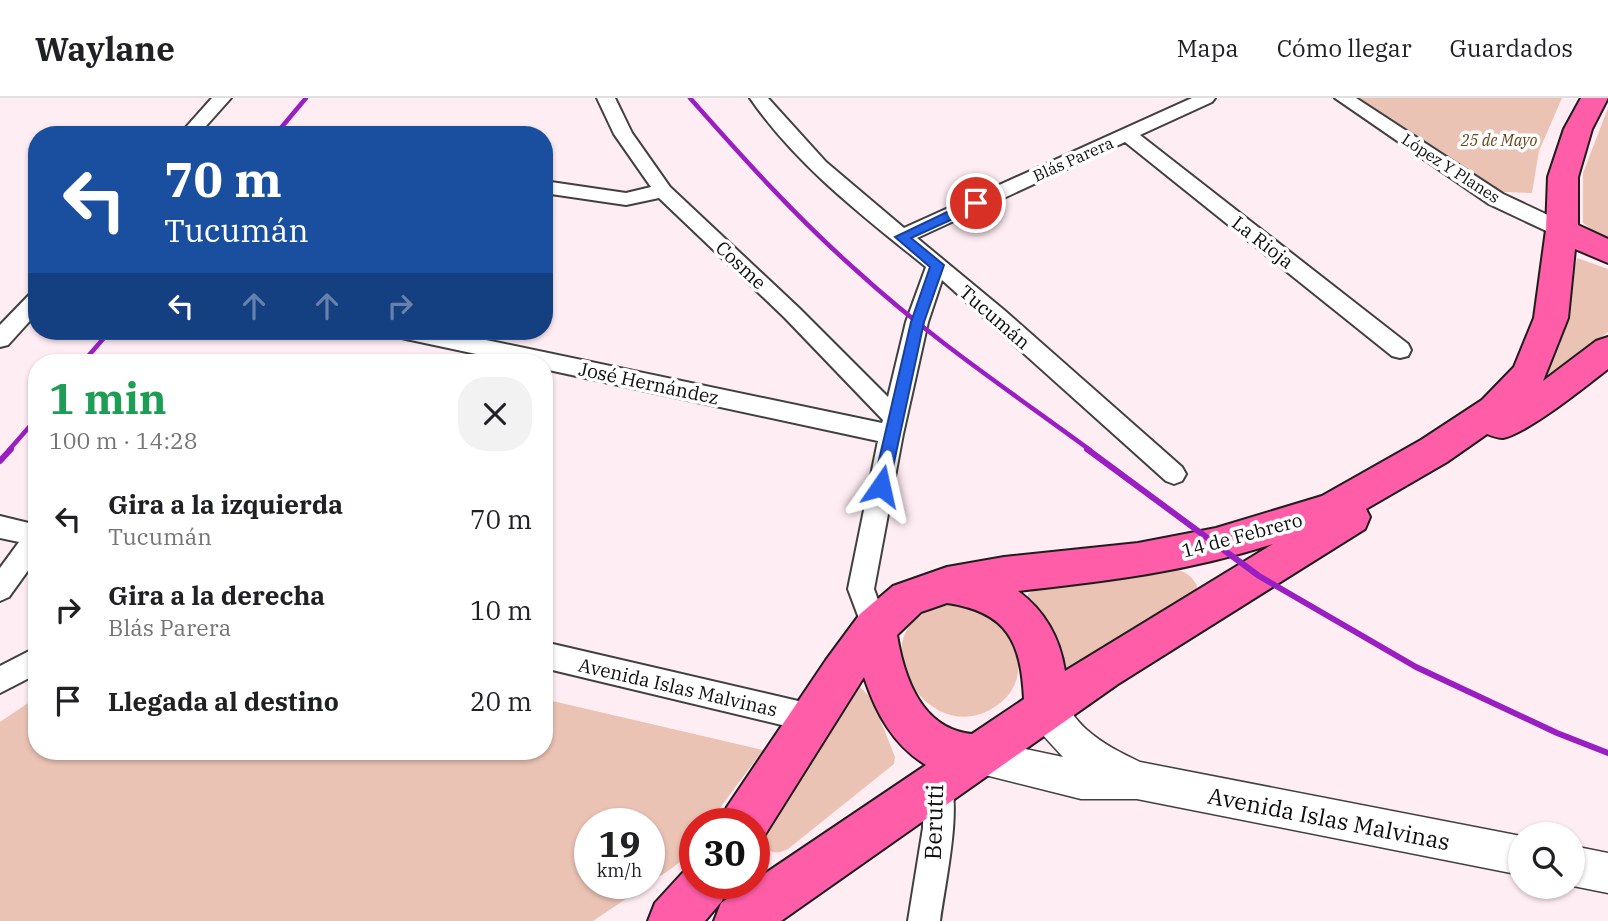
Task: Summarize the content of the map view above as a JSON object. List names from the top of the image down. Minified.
{"streets":{"main road":["14 de Febrero"],"street":["Blás Parera","López Y Planes","La Rioja","Cosme","Tucumán","José Hernández","Avenida Islas Malvinas","Berutti"]},"crossings":[["Blás Parera","La Rioja"],["Blás Parera","Tucumán"],["López Y Planes","14 de Febrero"],["Cosme","José Hernández"],["14 de Febrero","Avenida Islas Malvinas"],["14 de Febrero","Berutti"],["Avenida Islas Malvinas","Berutti"]],"parks":["25 de Mayo"],"page":{"header":"Waylane","nav":["Mapa","Cómo llegar","Guardados"],"turn":["70 m","Tucumán"],"heading":["1 min","100 m · 14:28"],"list":[{"name":"Gira a la izquierda","note":"Tucumán","value":"70 m"},{"name":"Gira a la derecha","note":"Blás Parera","value":"10 m"},{"name":"Llegada al destino","value":"20 m"}],"speed":"19 km/h","limit":"30"}}
